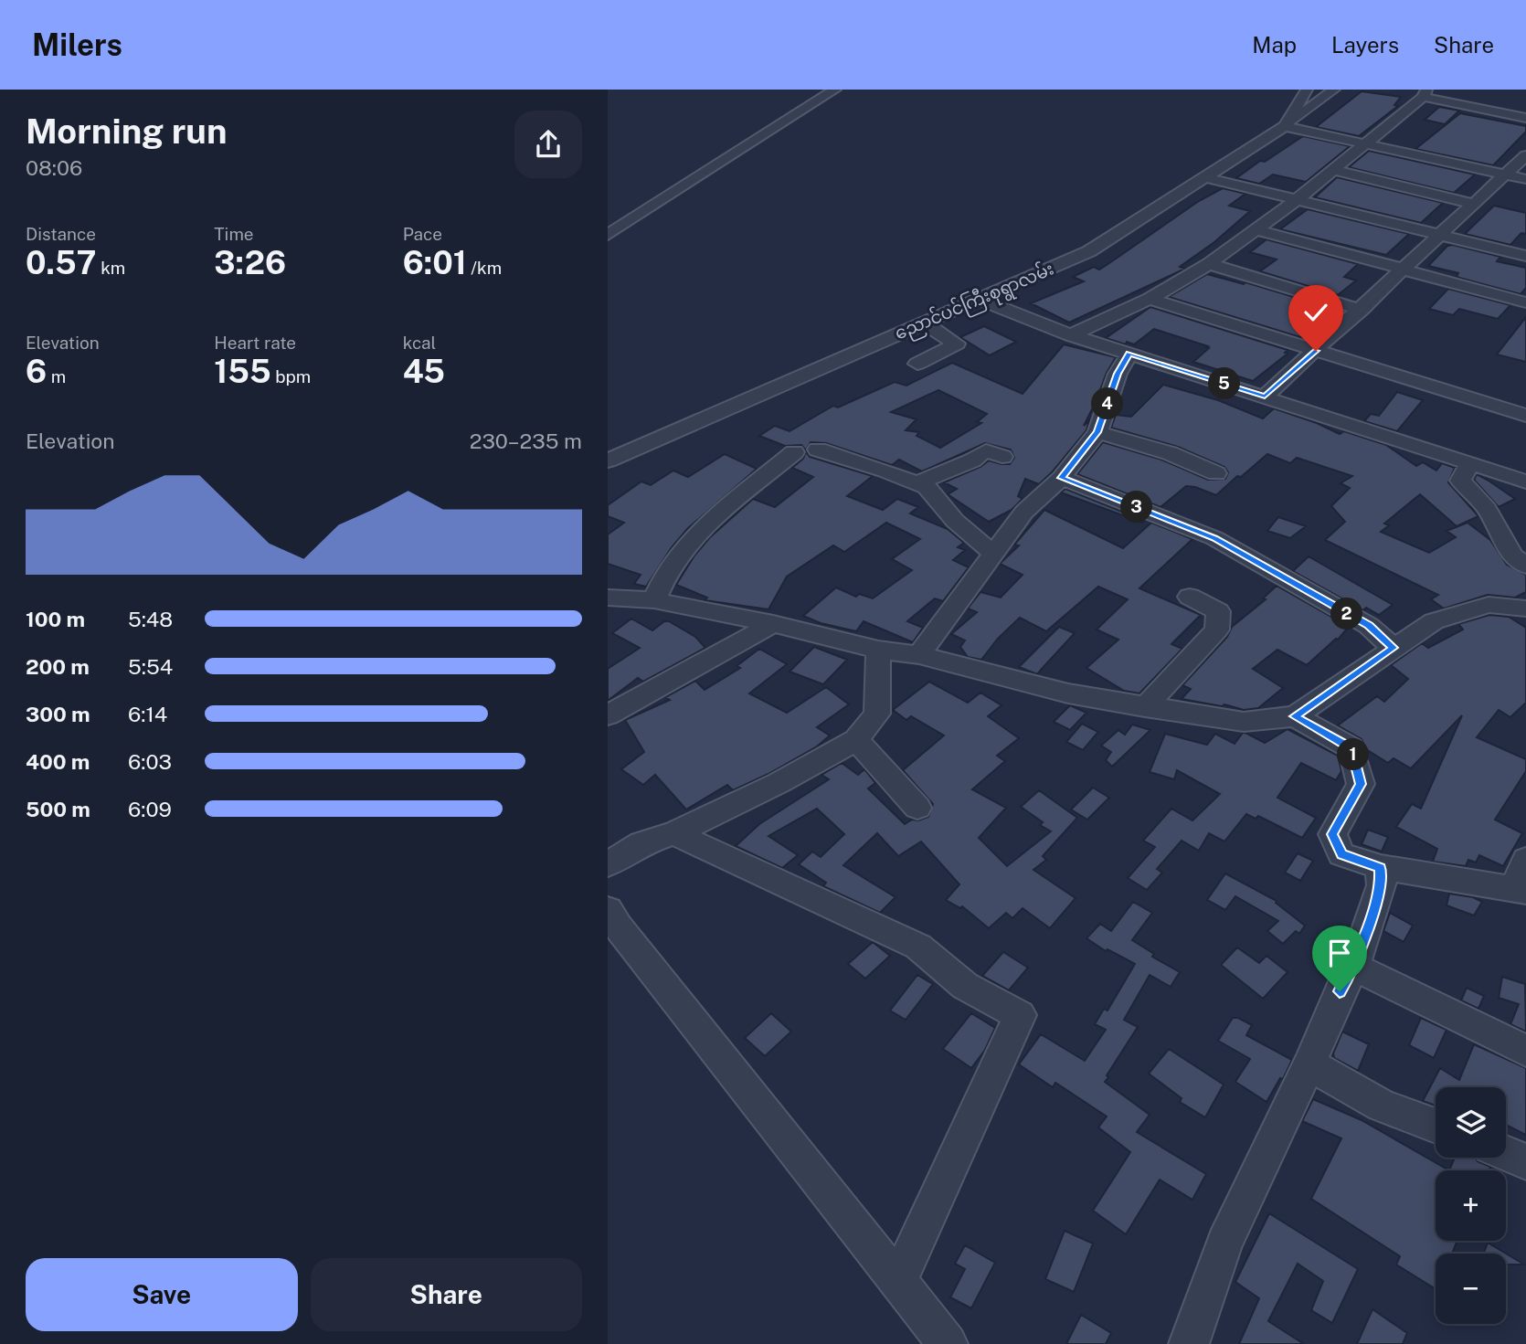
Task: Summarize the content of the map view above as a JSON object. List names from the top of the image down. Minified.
{"streets":{"street":["ညောင်ပင်ကြီးစုရွာလမ်း"]},"page":{"header":"Milers","nav":["Map","Layers","Share"],"heading":["Morning run","08:06"],"stats":[["Distance","0.57 km"],["Time","3:26"],["Pace","6:01 /km"],["Elevation","6 m"],["Heart rate","155 bpm"],["kcal","45"]],"pins":["5","4","3","2","1"],"chart":["Elevation","230–235 m"],"list":[{"name":"100 m","note":"5:48"},{"name":"200 m","note":"5:54"},{"name":"300 m","note":"6:14"},{"name":"400 m","note":"6:03"},{"name":"500 m","note":"6:09"}],"map_buttons":["+","−"],"buttons":["Save","Share"]}}
